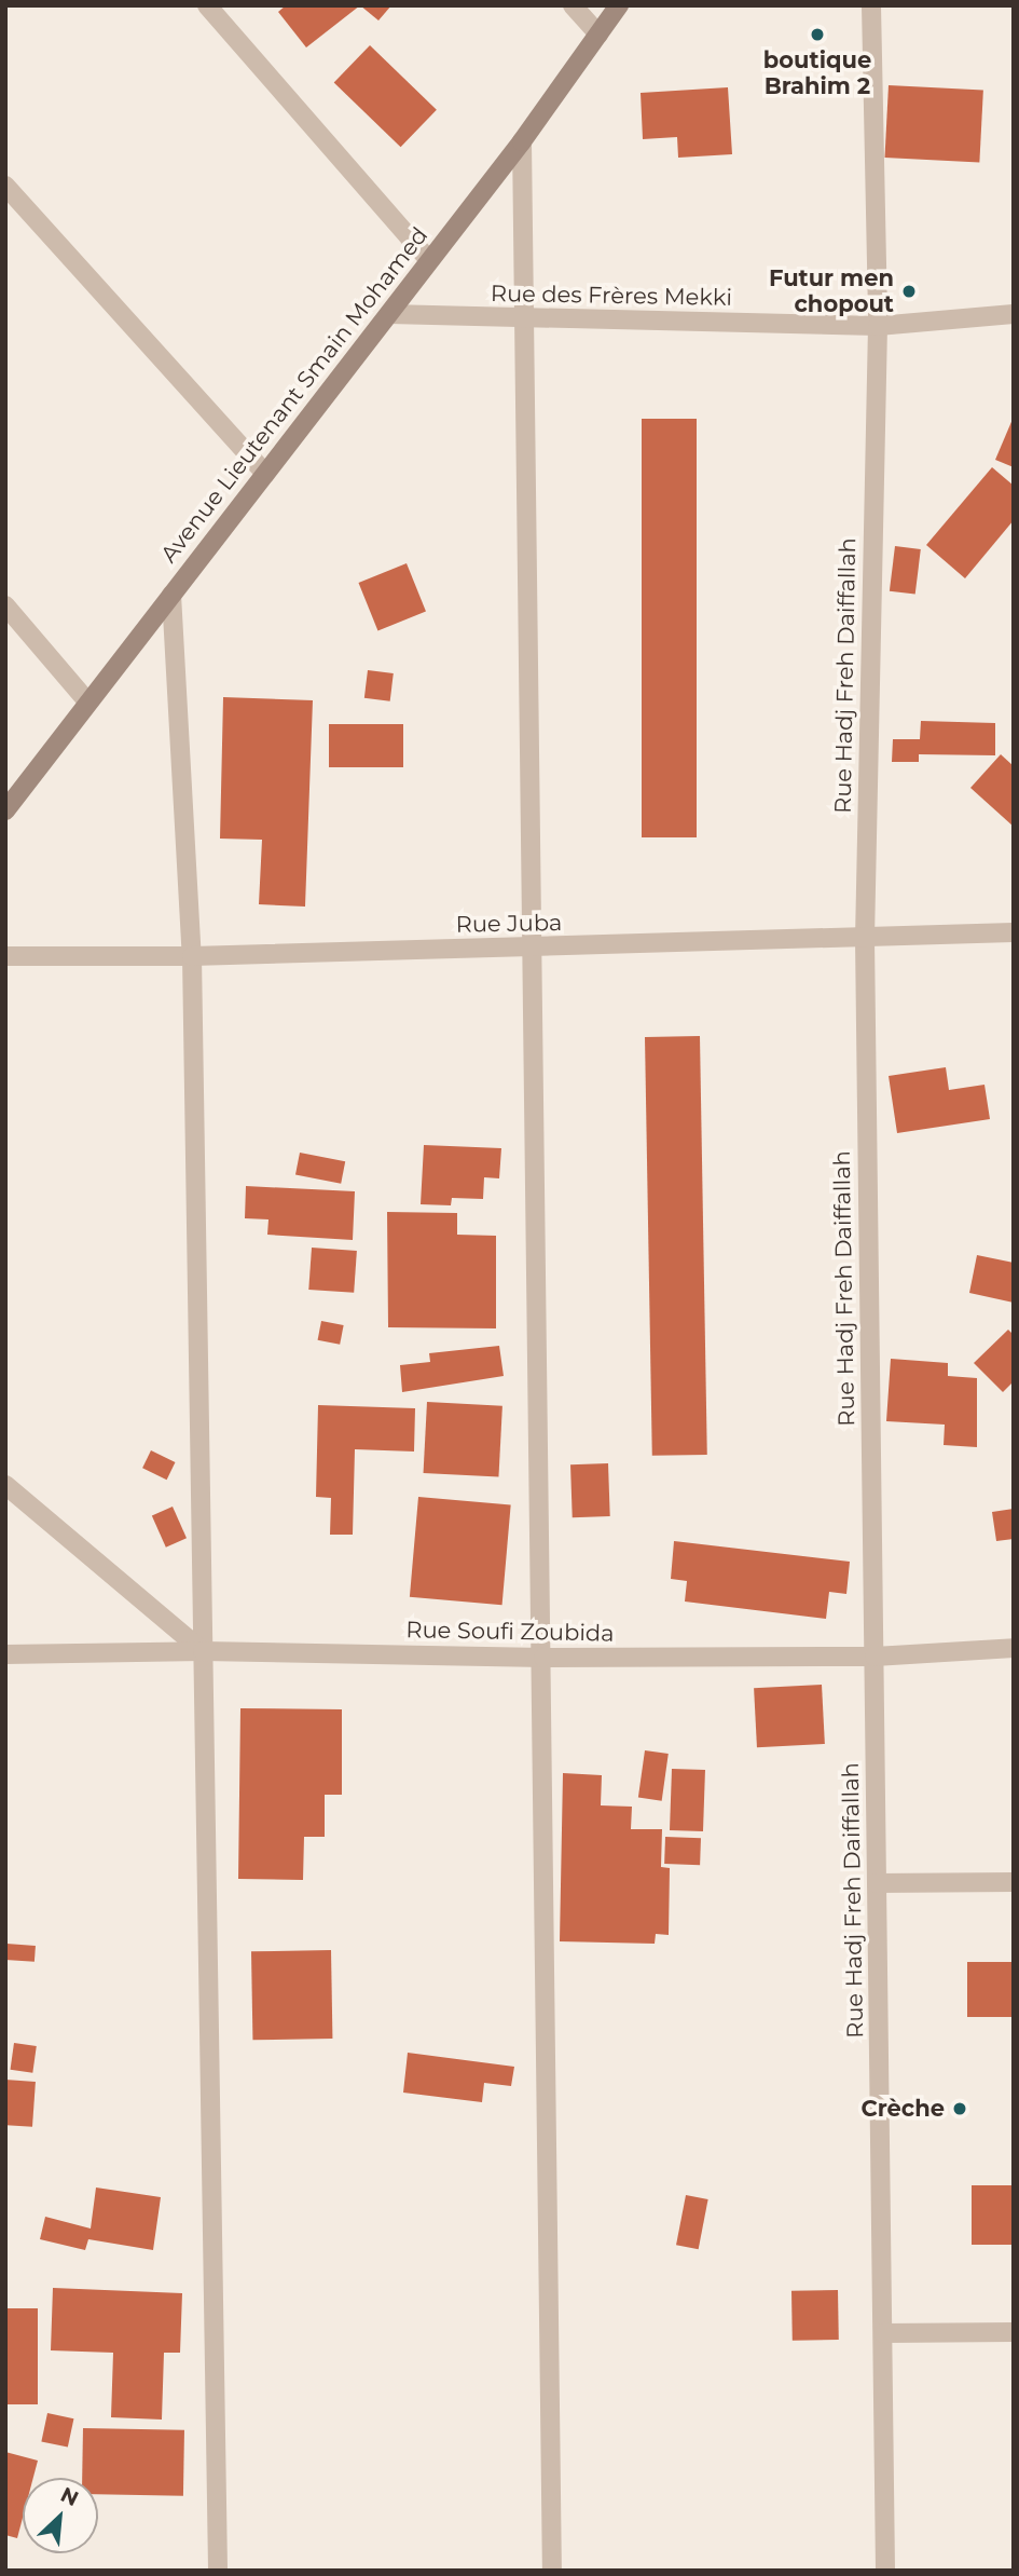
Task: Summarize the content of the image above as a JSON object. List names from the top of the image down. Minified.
{"streets":{"main road":["Avenue Lieutenant Smain Mohamed"],"street":["Rue des Frères Mekki","Rue Hadj Freh Daiffallah","Rue Juba","Rue Soufi Zoubida"]},"crossings":[["Rue des Frères Mekki","Avenue Lieutenant Smain Mohamed"],["Rue des Frères Mekki","Rue Hadj Freh Daiffallah"],["Rue Hadj Freh Daiffallah","Rue Juba"],["Rue Hadj Freh Daiffallah","Rue Soufi Zoubida"]],"places":["boutique Brahim 2","Futur men chopout","Crèche"],"north":"top right"}
